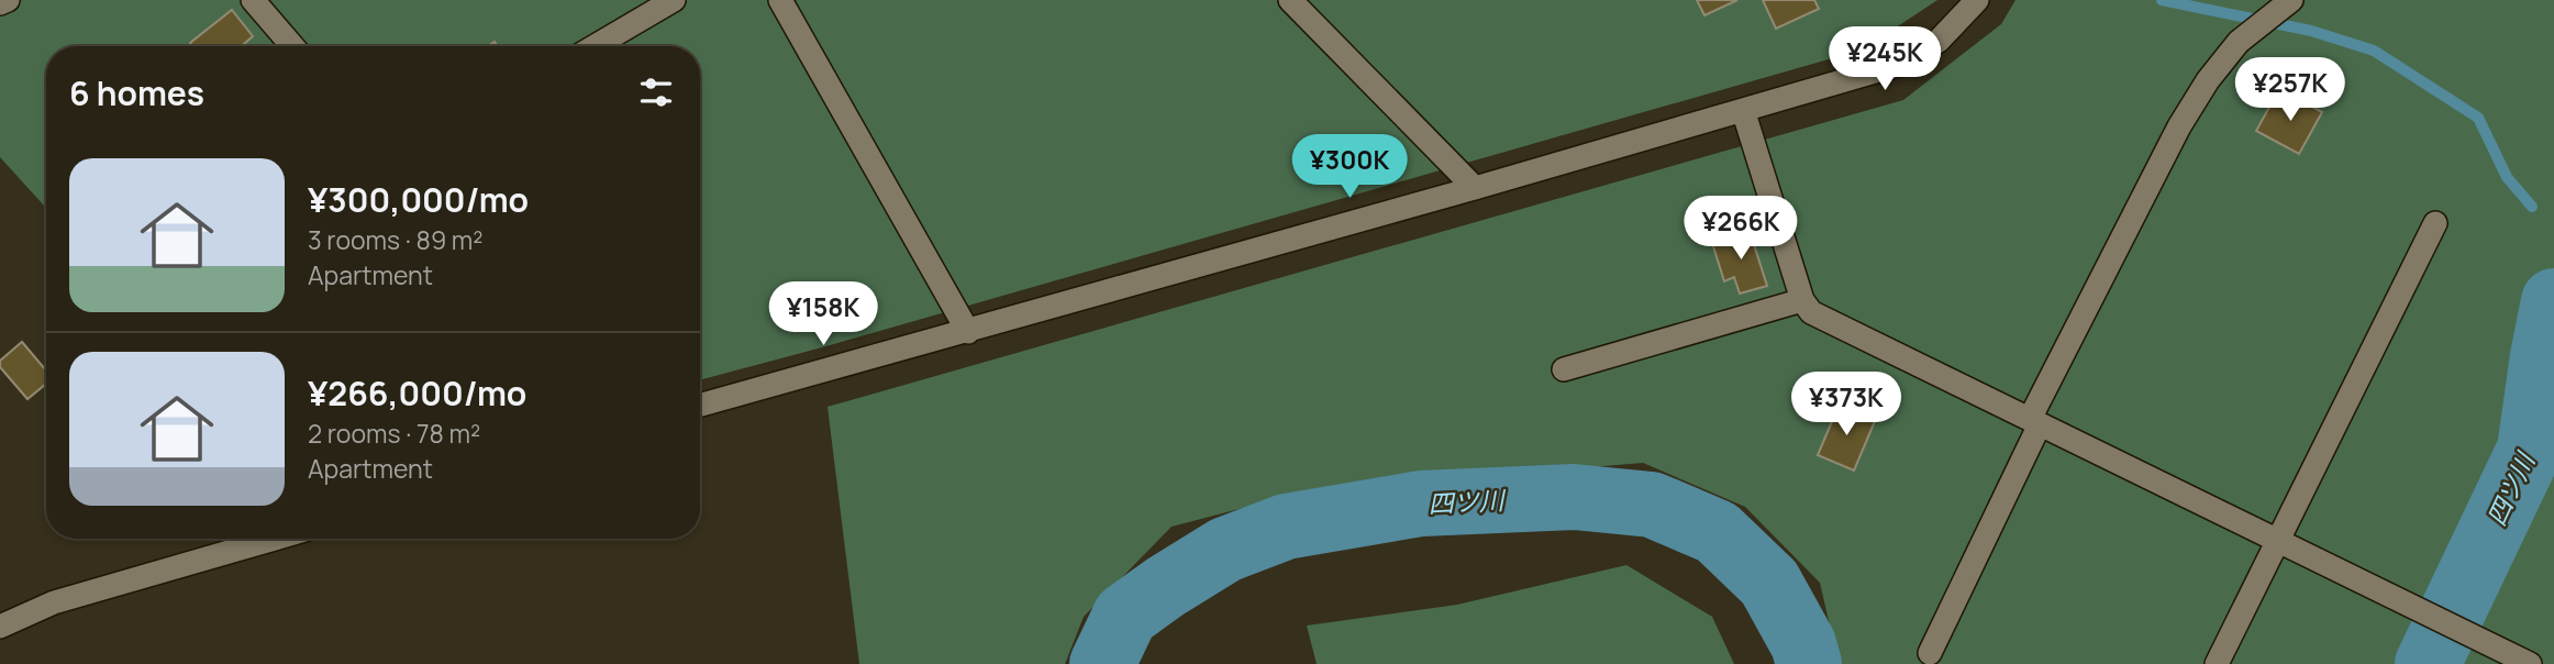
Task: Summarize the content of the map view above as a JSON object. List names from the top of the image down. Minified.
{"water":["四ツ川"],"page":{"price":["¥245K","¥257K","¥300K","¥266K","¥158K","¥373K"],"heading":"6 homes","list":[{"name":"¥300,000/mo","note":"3 rooms · 89 m² · Apartment"},{"name":"¥266,000/mo","note":"2 rooms · 78 m² · Apartment"}]}}
